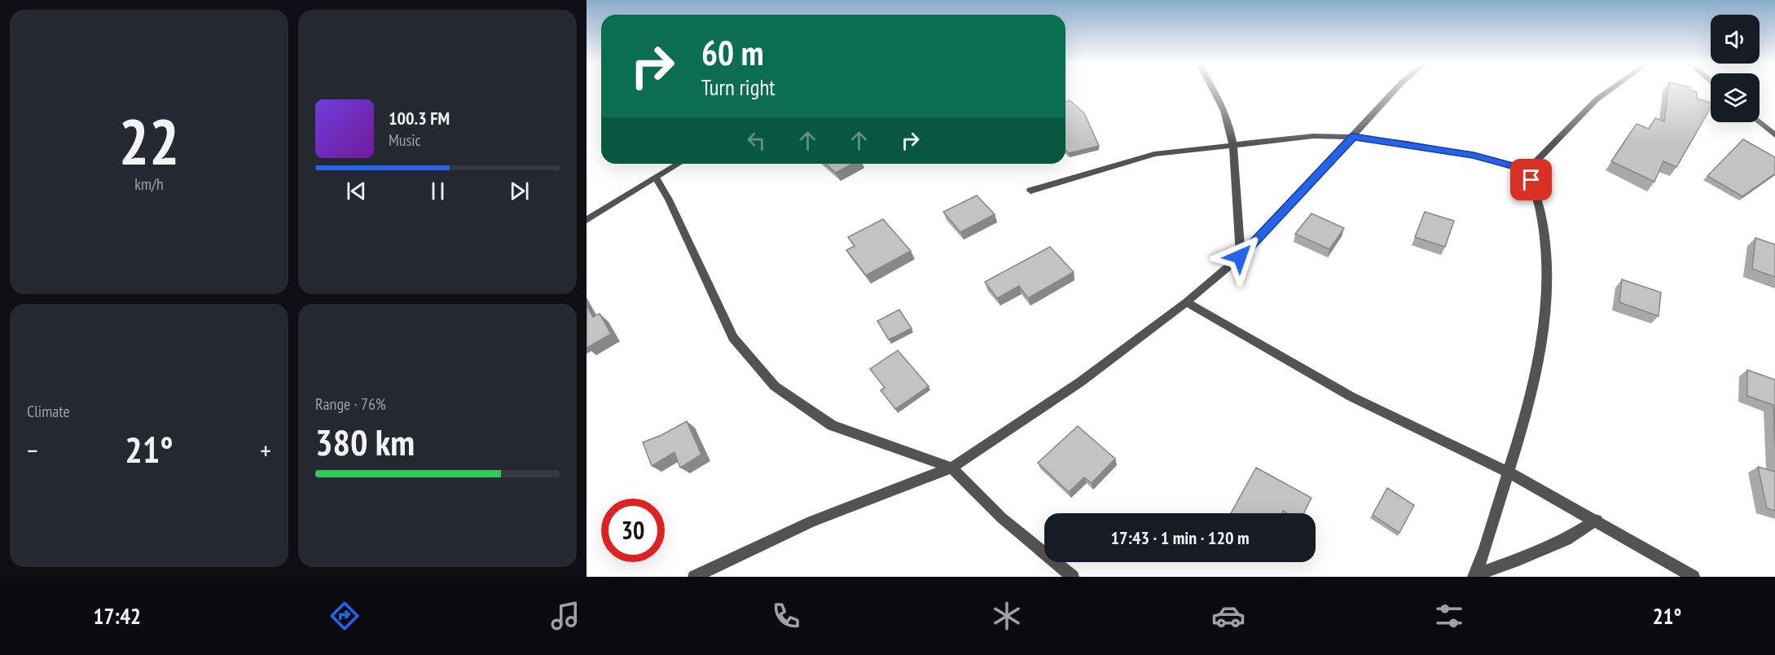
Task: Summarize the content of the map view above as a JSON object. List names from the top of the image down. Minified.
{"page":{"tile":[["22","km/h"],"Climate",["Range · 76%","380 km"]],"turn":["60 m","Turn right"],"song":["100.3 FM","Music"],"heat":["−","21°","+"],"limit":"30","trip":"17:43 · 1 min · 120 m","tabs":["17:42","21°"]}}
